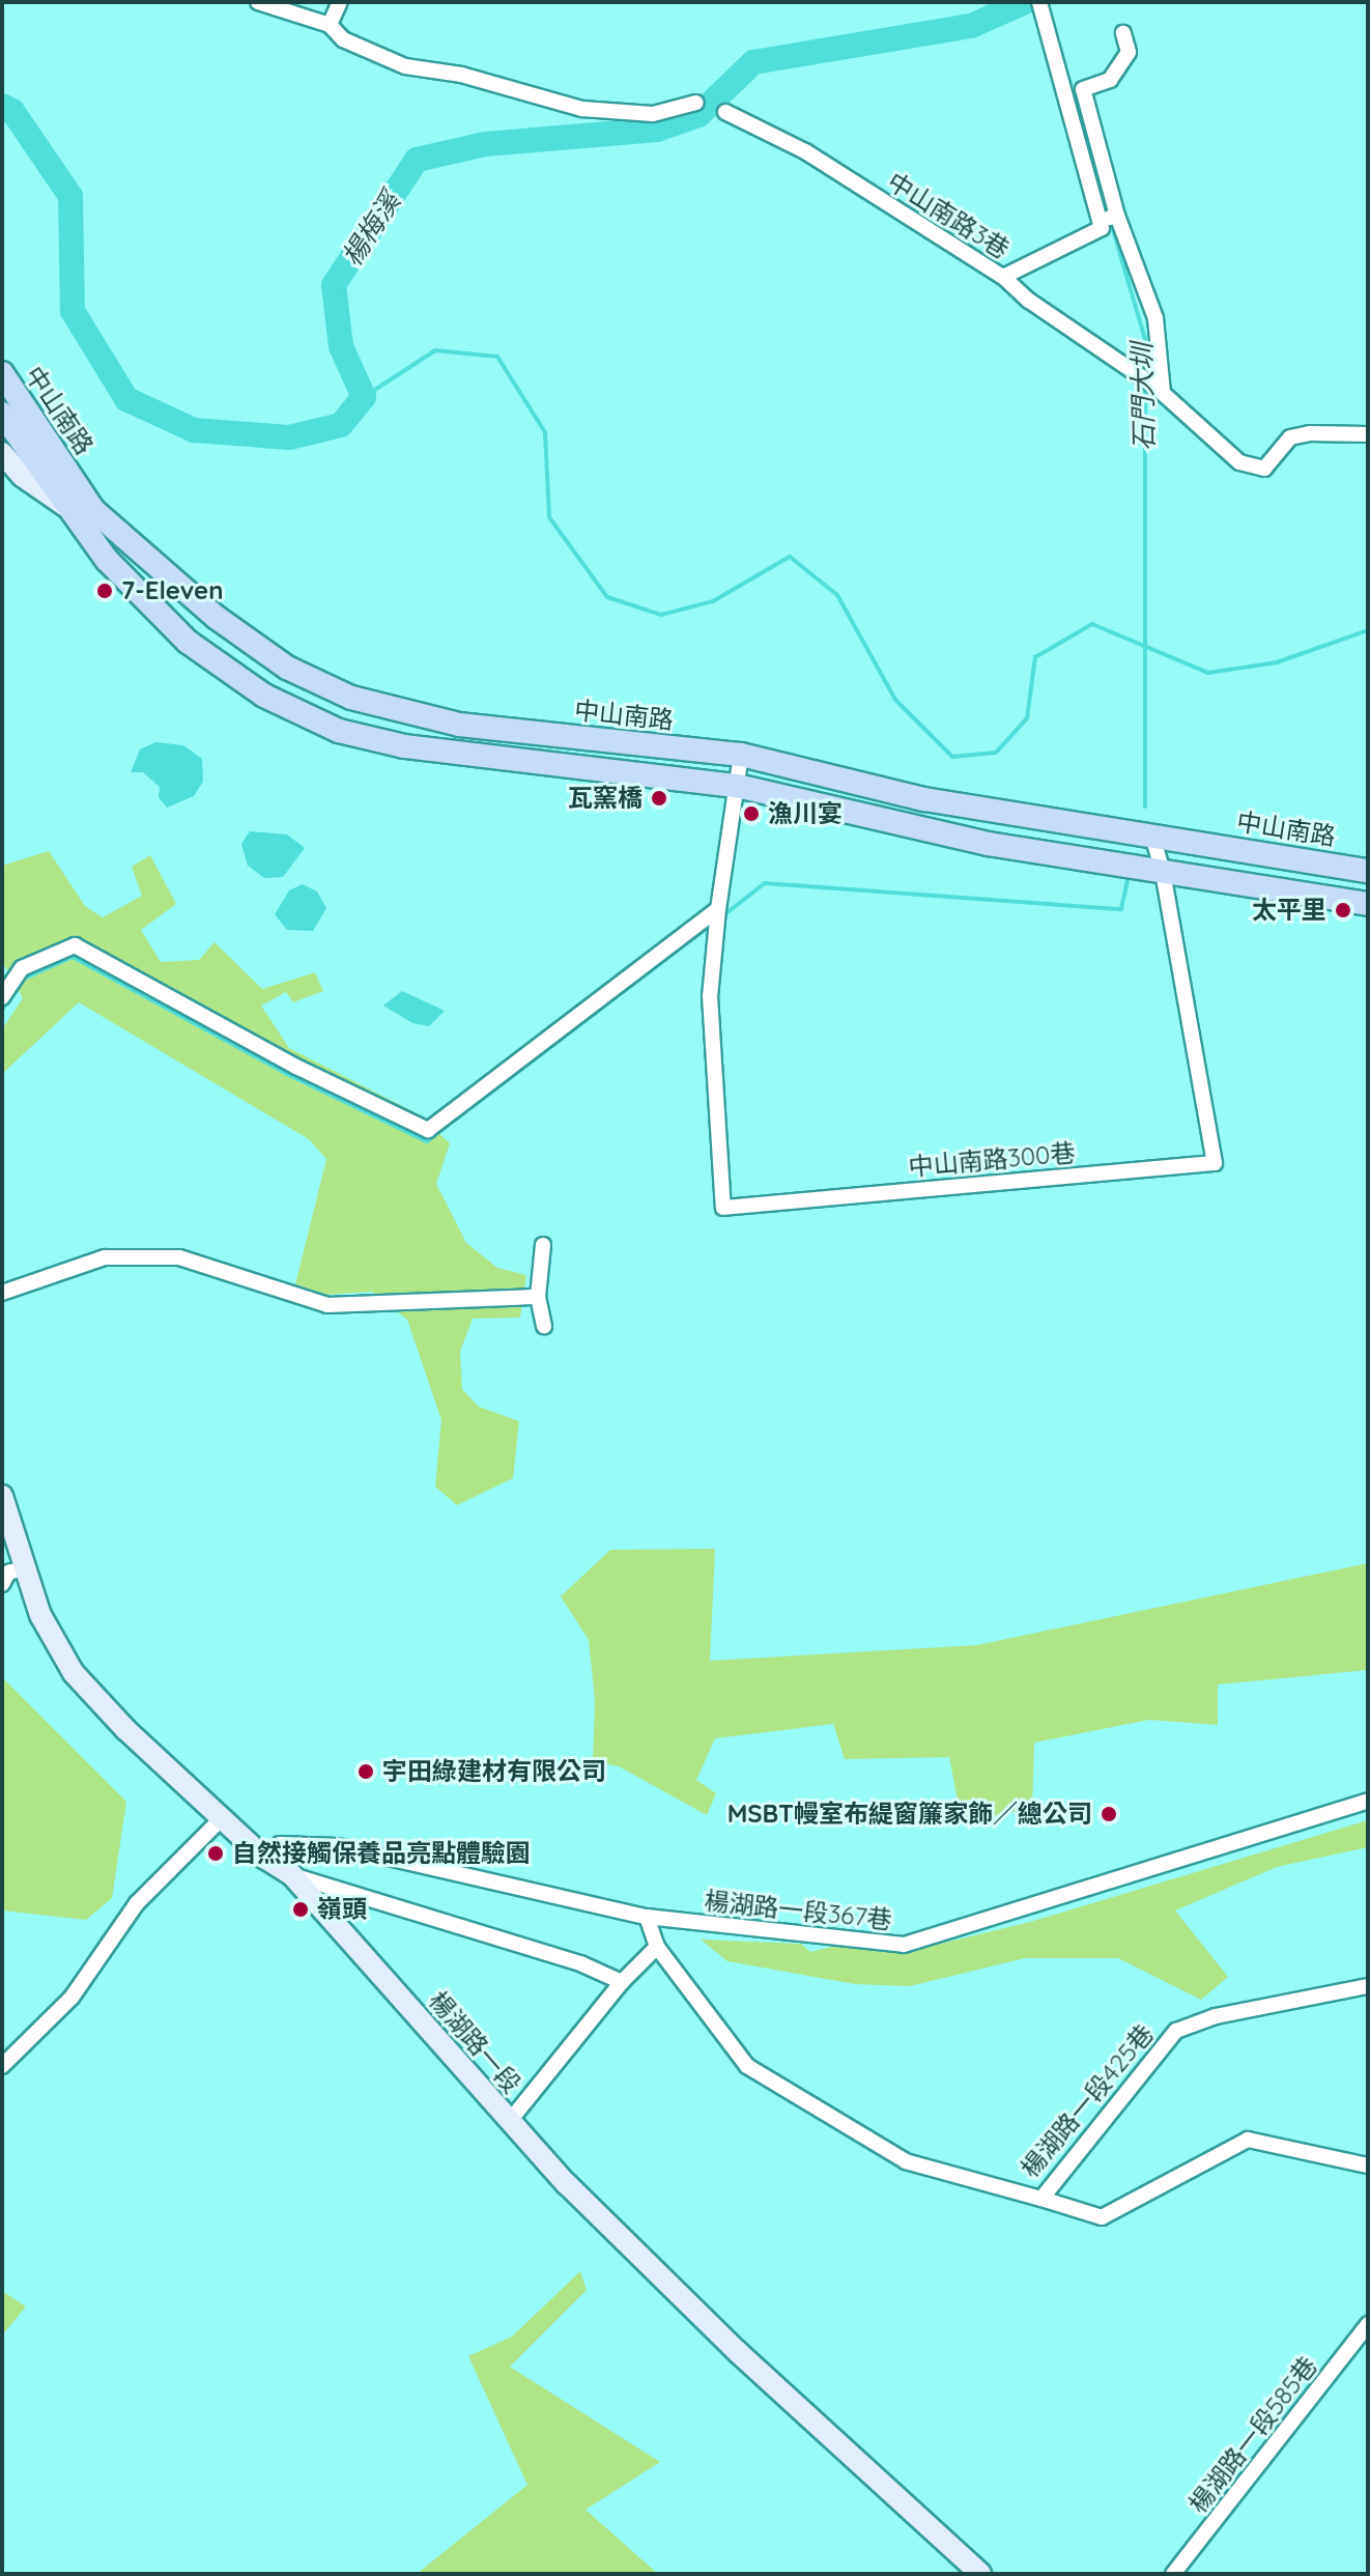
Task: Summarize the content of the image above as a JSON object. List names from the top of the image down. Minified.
{"streets":{"main road":["中山南路"],"street":["中山南路3巷","中山南路300巷","楊湖路一段367巷","楊湖路一段","楊湖路一段425巷","楊湖路一段585巷"]},"crossings":[["中山南路","中山南路300巷"],["楊湖路一段367巷","楊湖路一段"],["楊湖路一段367巷","楊湖路一段425巷"]],"water":["楊梅溪","石門大圳"],"places":["7-Eleven","瓦窯橋","漁川宴","太平里","宇田綠建材有限公司","MSBT幔室布緹窗簾家飾／總公司","自然接觸保養品亮點體驗園","嶺頭"]}
